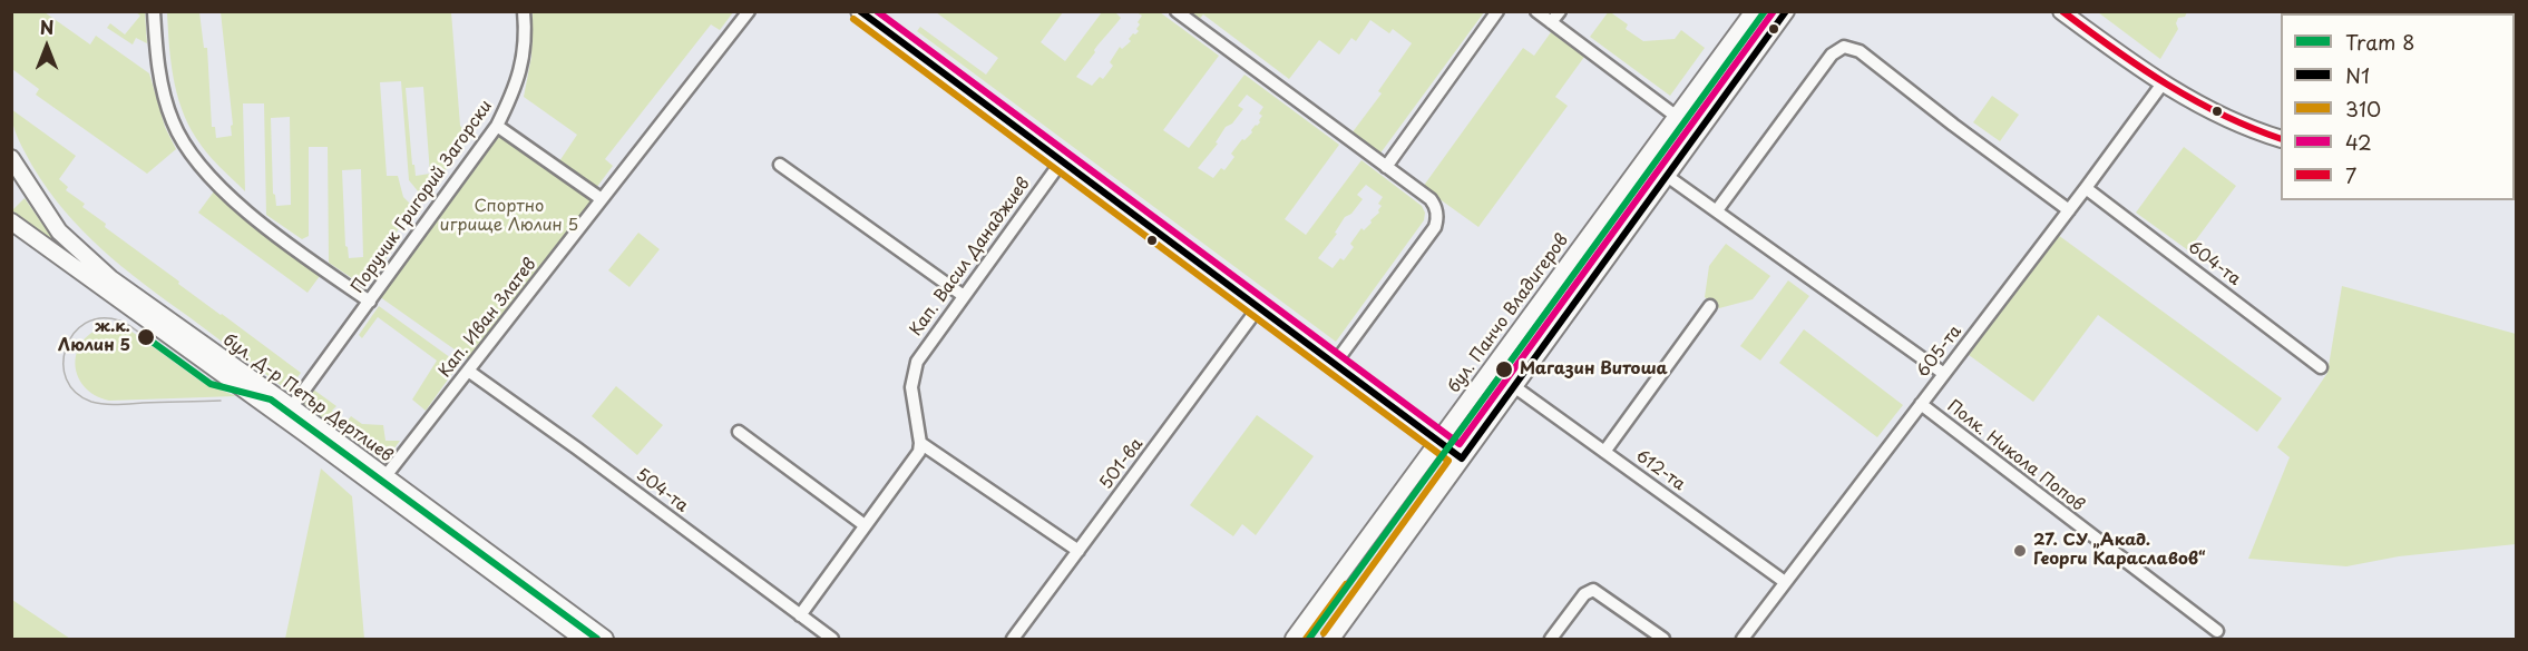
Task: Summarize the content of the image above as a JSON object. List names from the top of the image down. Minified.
{"streets":{"main road":["бул. Панчо Владигеров","бул. Д-р Петър Дертлиев"],"street":["Поручик Григорий Загорски","Кап. Васил Данаджиев","604-та","Кап. Иван Златев","605-та","Полк. Никола Попов","501-ва","612-та","504-та"]},"crossings":[["Поручик Григорий Загорски","бул. Д-р Петър Дертлиев"],["604-та","605-та"],["Кап. Иван Златев","бул. Д-р Петър Дертлиев"],["Кап. Иван Златев","504-та"],["605-та","Полк. Никола Попов"],["605-та","612-та"]],"parks":["Спортно игрище Люлин 5"],"places":["ж.к. Люлин 5","Магазин Витоша","27. СУ „Акад. Георги Караславов“"],"lines":["tram line 8","transit line N1","transit line 42","transit line 7","transit line 310"],"legend":["Tram 8","N1","310","42","7"],"north":"top"}
